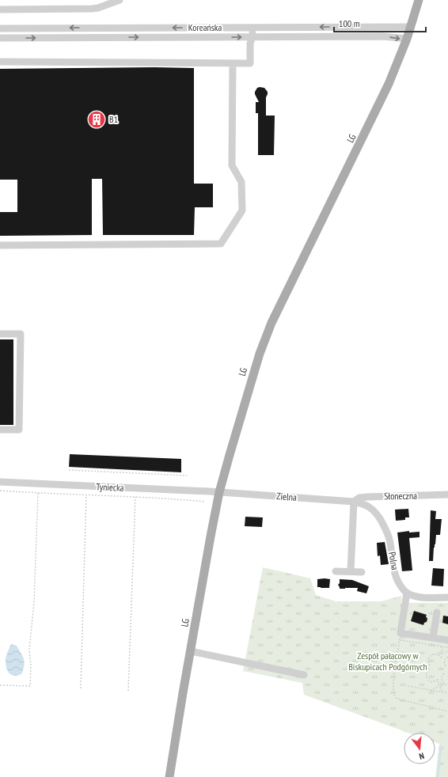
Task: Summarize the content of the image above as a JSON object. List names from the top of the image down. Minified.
{"streets":{"main road":["LG"],"street":["Koreańska","Tyniecka","Słoneczna","Zielna","Polna"]},"crossings":[["Koreańska","LG"],["LG","Tyniecka"],["LG","Zielna"],["Tyniecka","Zielna"],["Słoneczna","Zielna"],["Słoneczna","Polna"],["Zielna","Polna"]],"parks":["Zespół pałacowy w Biskupicach Podgórnych"],"places":{"building":["B1"]},"scale_bar":"100 m","north":"bottom"}
